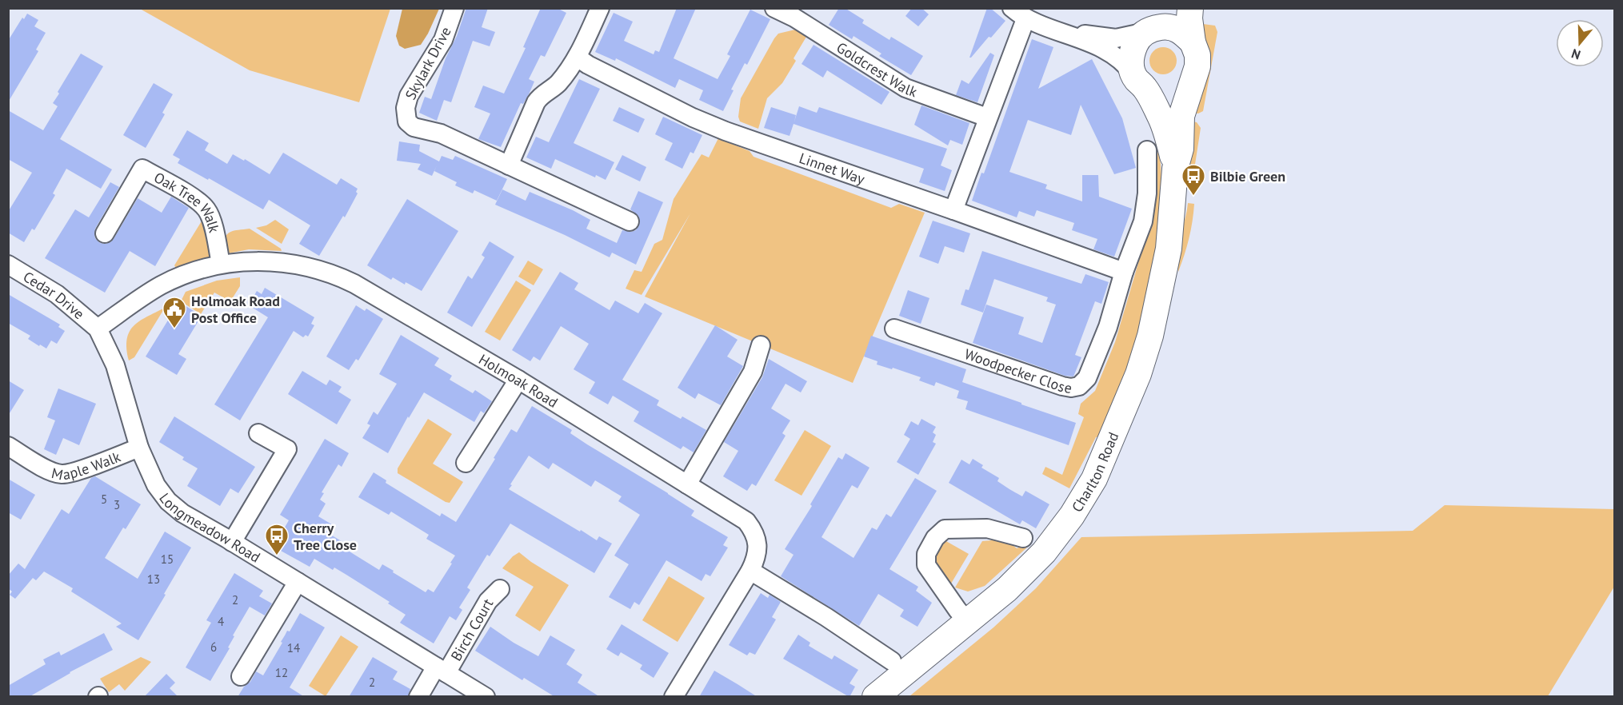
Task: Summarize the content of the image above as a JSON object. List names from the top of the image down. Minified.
{"streets":{"street":["Skylark Drive","Goldcrest Walk","Linnet Way","Oak Tree Walk","Cedar Drive","Woodpecker Close","Holmoak Road","Maple Walk","Charlton Road","Longmeadow Road","Birch Court"]},"crossings":[["Oak Tree Walk","Holmoak Road"],["Cedar Drive","Holmoak Road"],["Cedar Drive","Longmeadow Road"],["Holmoak Road","Longmeadow Road"],["Maple Walk","Longmeadow Road"],["Longmeadow Road","Birch Court"]],"places":{"bus stop":["Bilbie Green","Cherry Tree Close"],"public building":["Holmoak Road Post Office"]},"house_numbers":["5","3","15","13","2","4","6","14","12","2"],"north":"bottom"}
